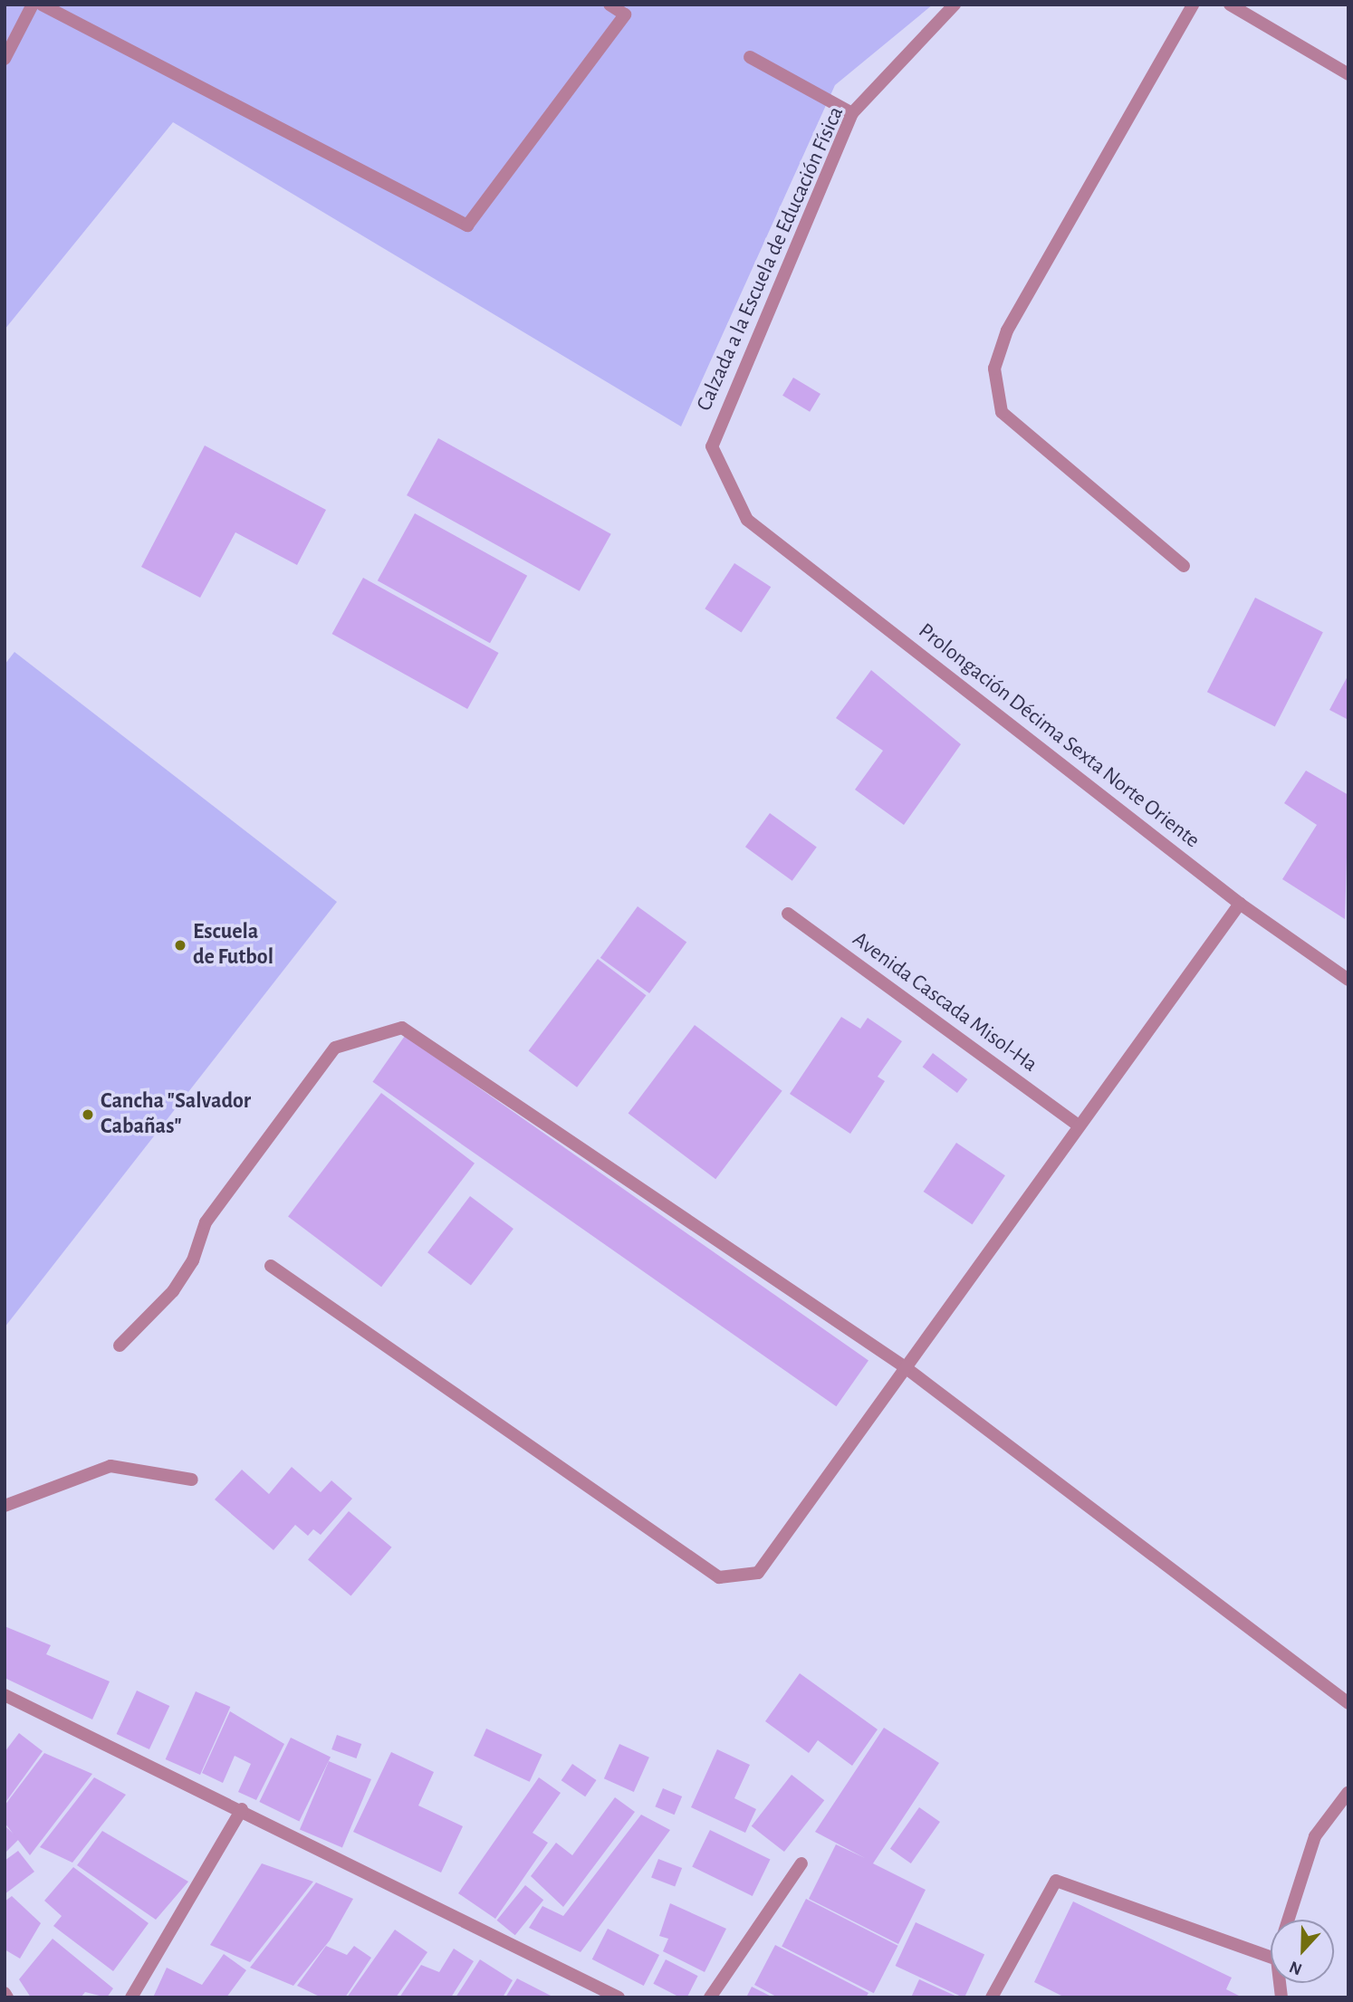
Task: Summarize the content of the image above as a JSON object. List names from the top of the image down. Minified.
{"streets":{"street":["Calzada a la Escuela de Educación Física","Prolongación Décima Sexta Norte Oriente","Avenida Cascada Misol-Ha"]},"crossings":[["Calzada a la Escuela de Educación Física","Prolongación Décima Sexta Norte Oriente"]],"places":["Escuela de Futbol","Cancha \"Salvador Cabañas\""],"north":"bottom"}
